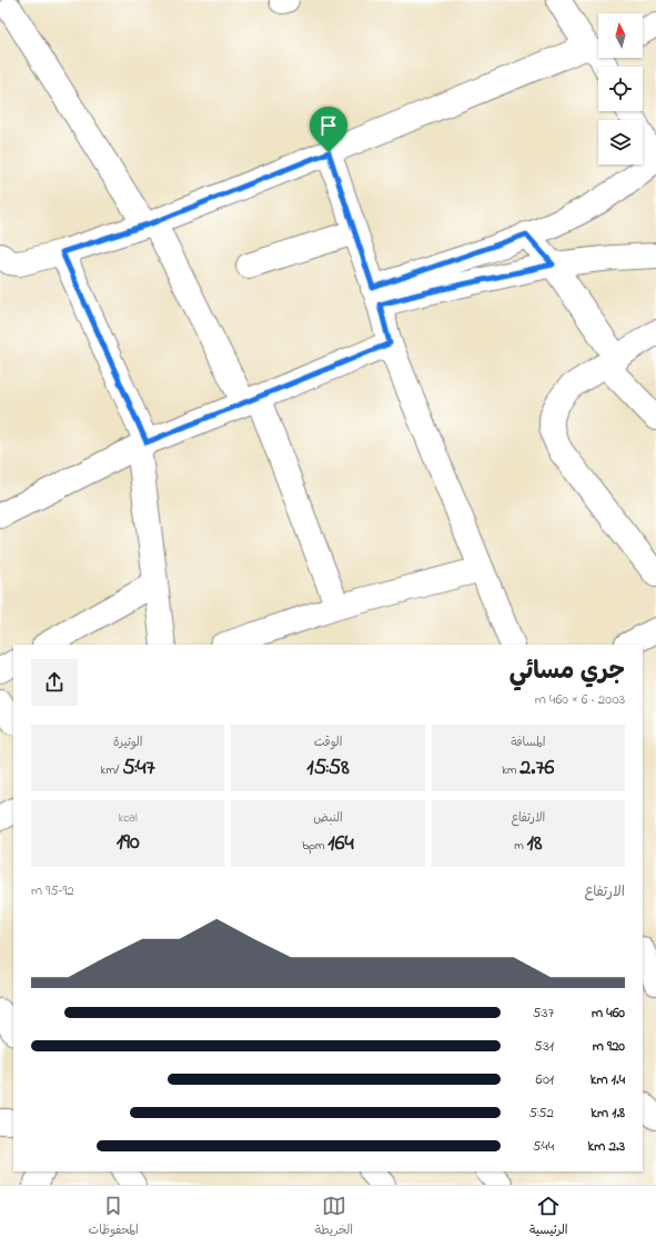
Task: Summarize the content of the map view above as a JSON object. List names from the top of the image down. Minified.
{"north":"top","page":{"heading":["جري مسائي","20:03 · 6 × 460 m"],"stats":[["المسافة","2.76 km"],["الوقت","15:58"],["الوتيرة","5:47 /km"],["الارتفاع","18 m"],["النبض","164 bpm"],["kcal","190"]],"chart":["الارتفاع","92–95 m"],"list":[{"name":"460 m","note":"5:37"},{"name":"920 m","note":"5:31"},{"name":"1.4 km","note":"6:01"},{"name":"1.8 km","note":"5:52"},{"name":"2.3 km","note":"5:44"}],"tabs":["الرئيسية","الخريطة","المحفوظات"]}}
